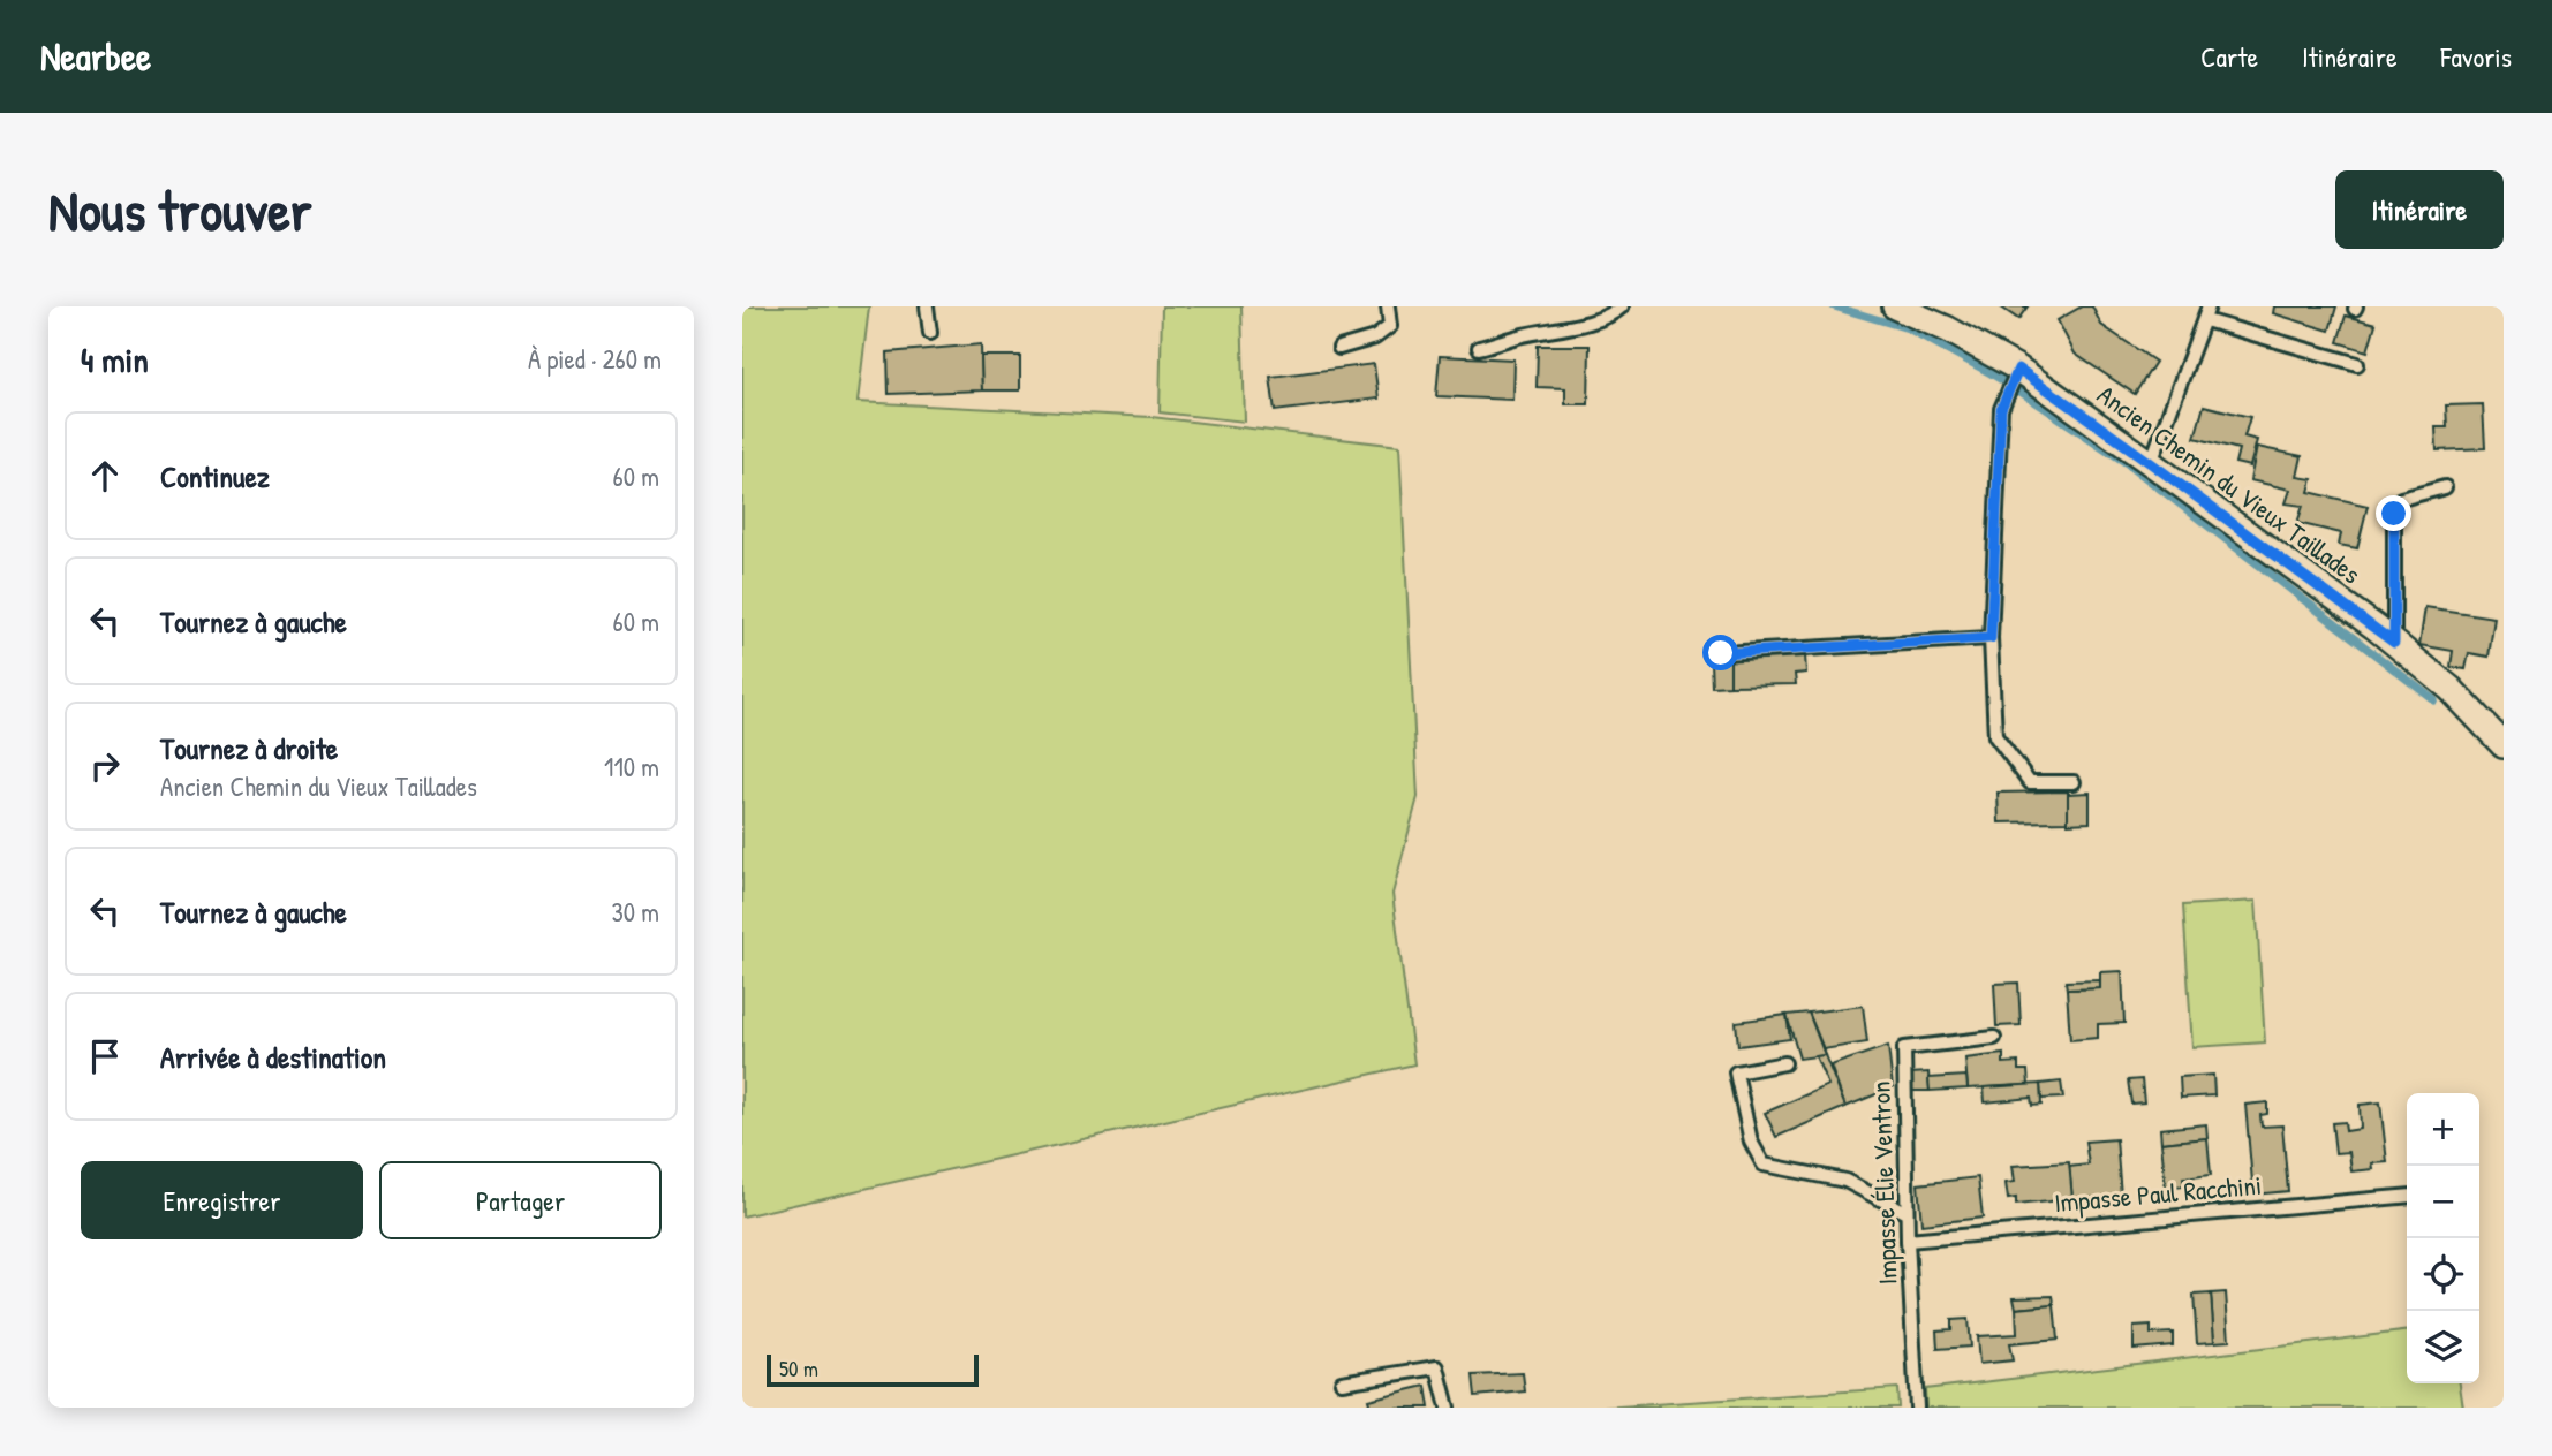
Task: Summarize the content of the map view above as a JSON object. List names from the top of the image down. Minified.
{"streets":{"street":["Ancien Chemin du Vieux Taillades"],"lane":["Impasse Élie Ventron","Impasse Paul Racchini"]},"crossings":[["Impasse Élie Ventron","Impasse Paul Racchini"]],"scale_bar":"50 m","page":{"header":"Nearbee","nav":["Carte","Itinéraire","Favoris"],"buttons":["Itinéraire",["Enregistrer","Partager"]],"title":"Nous trouver","heading":["4 min","À pied · 260 m"],"list":[["Continuez","60 m"],["Tournez à gauche","60 m"],["Tournez à droite","Ancien Chemin du Vieux Taillades","110 m"],["Tournez à gauche","30 m"],"Arrivée à destination"],"map_buttons":["+","−"],"scale":"50 m"}}
